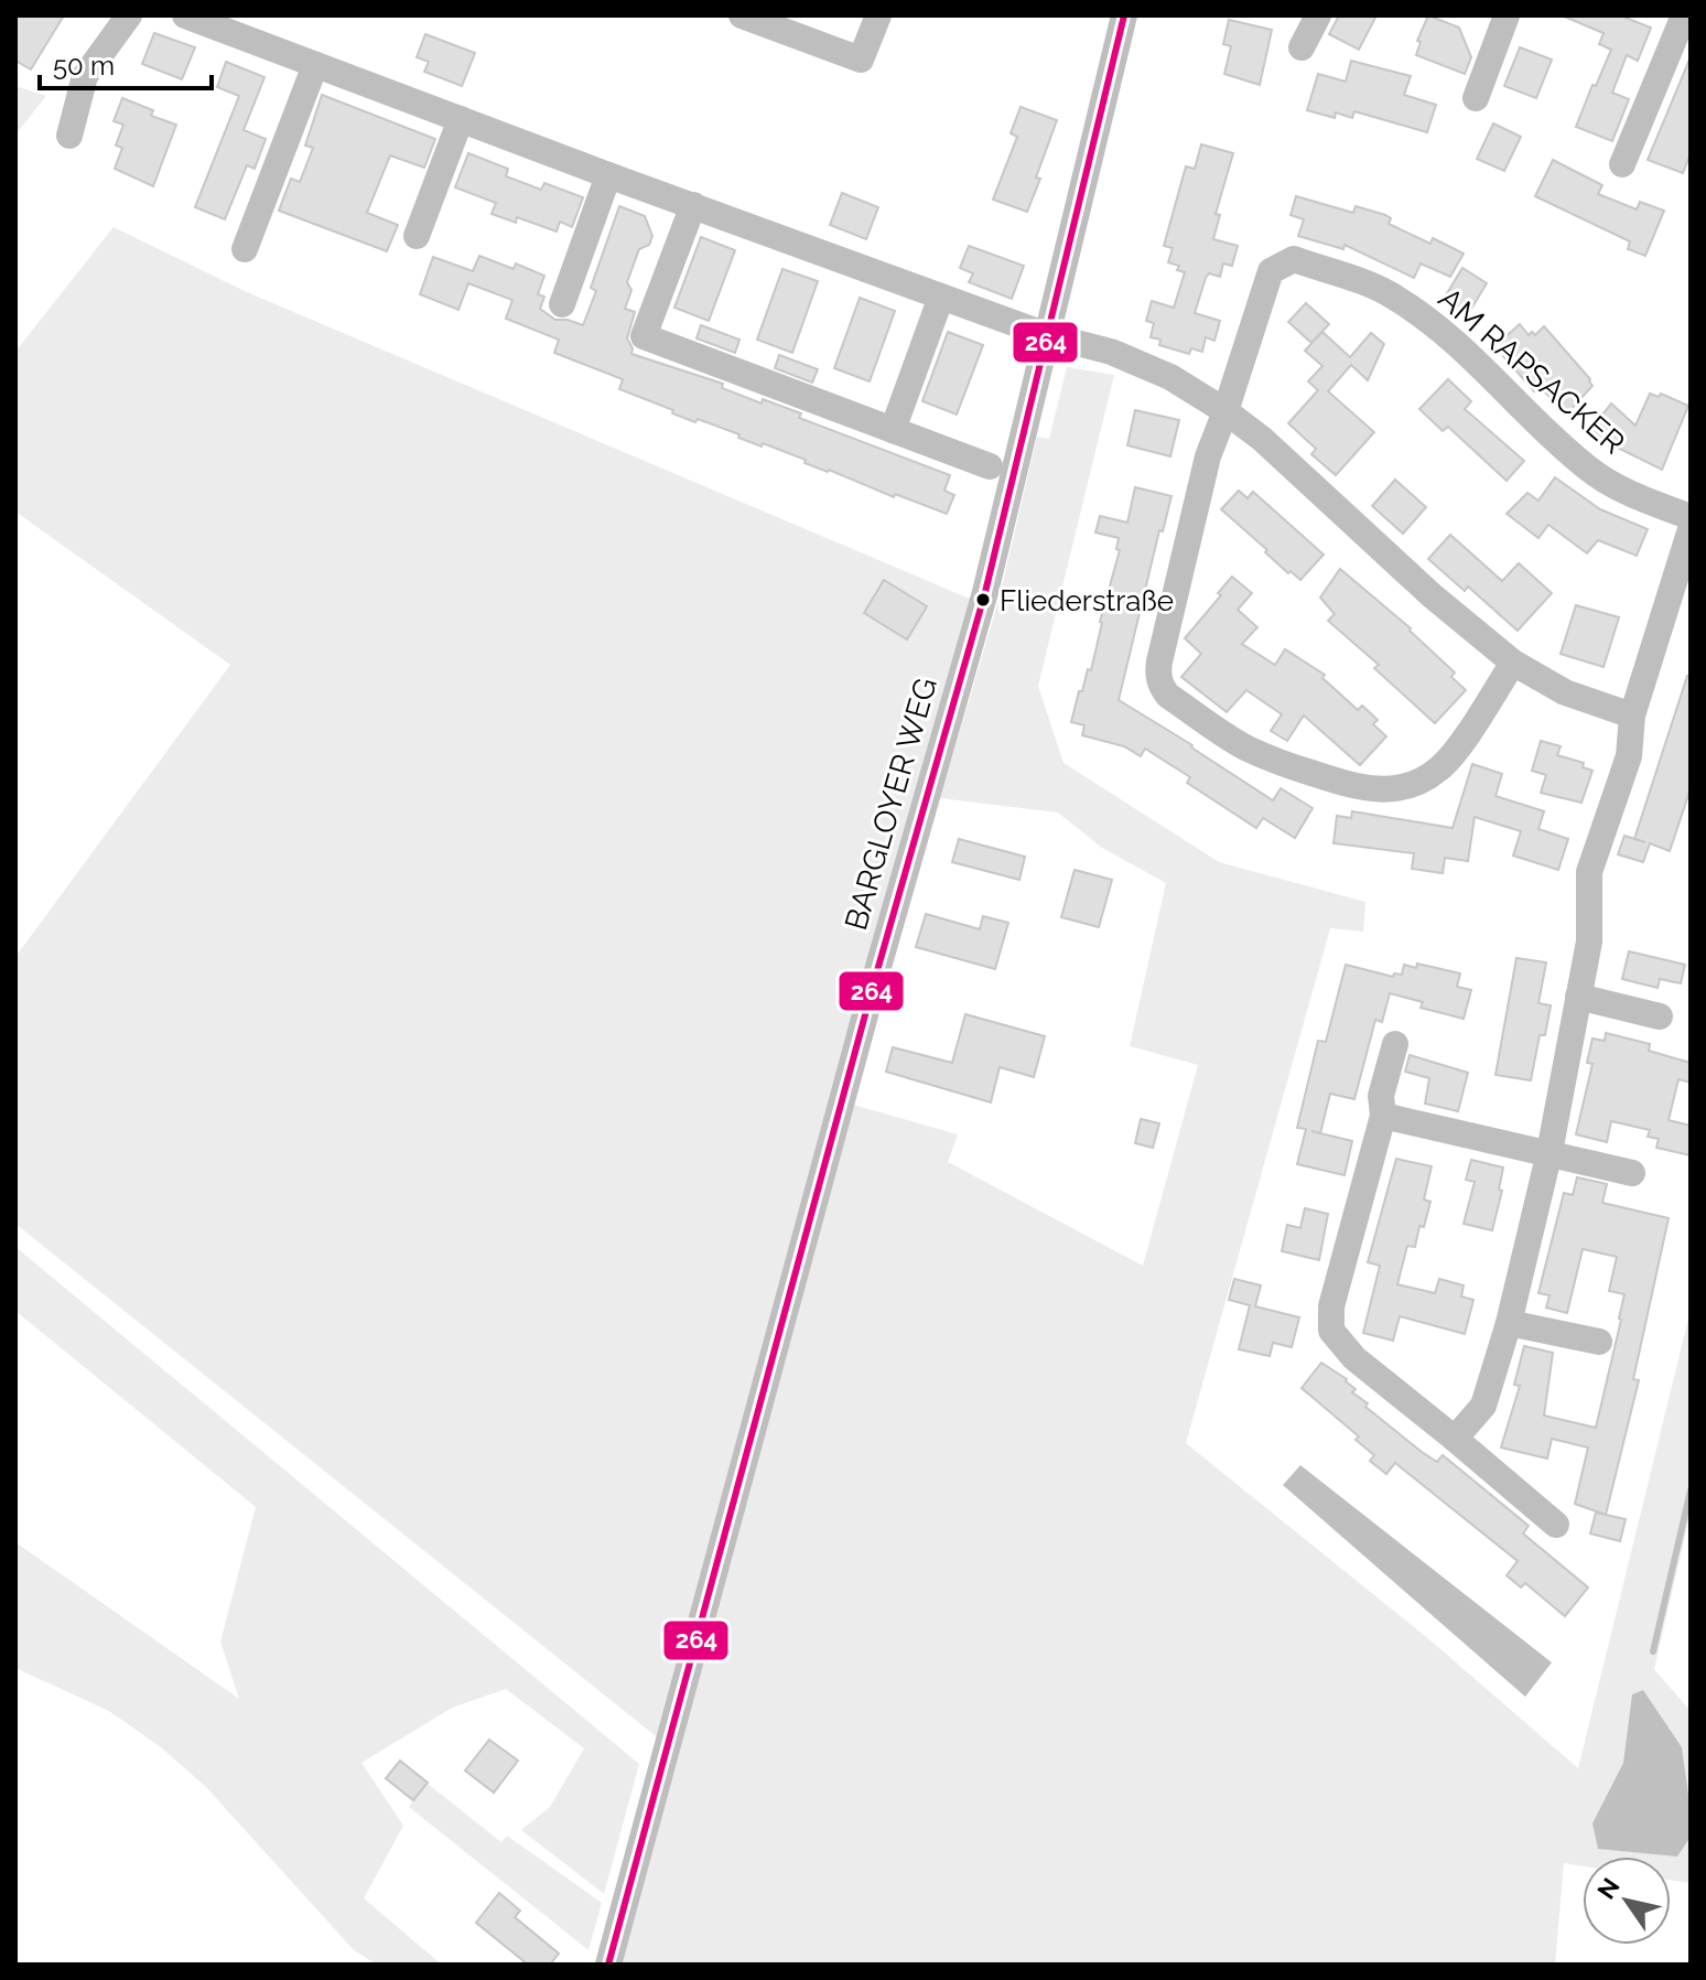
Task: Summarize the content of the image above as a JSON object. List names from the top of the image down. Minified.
{"streets":{"street":["AM RAPSACKER","BARGLOYER WEG"]},"places":["Fliederstraße"],"lines":["transit line 264"],"scale_bar":"50 m","north":"top left"}
